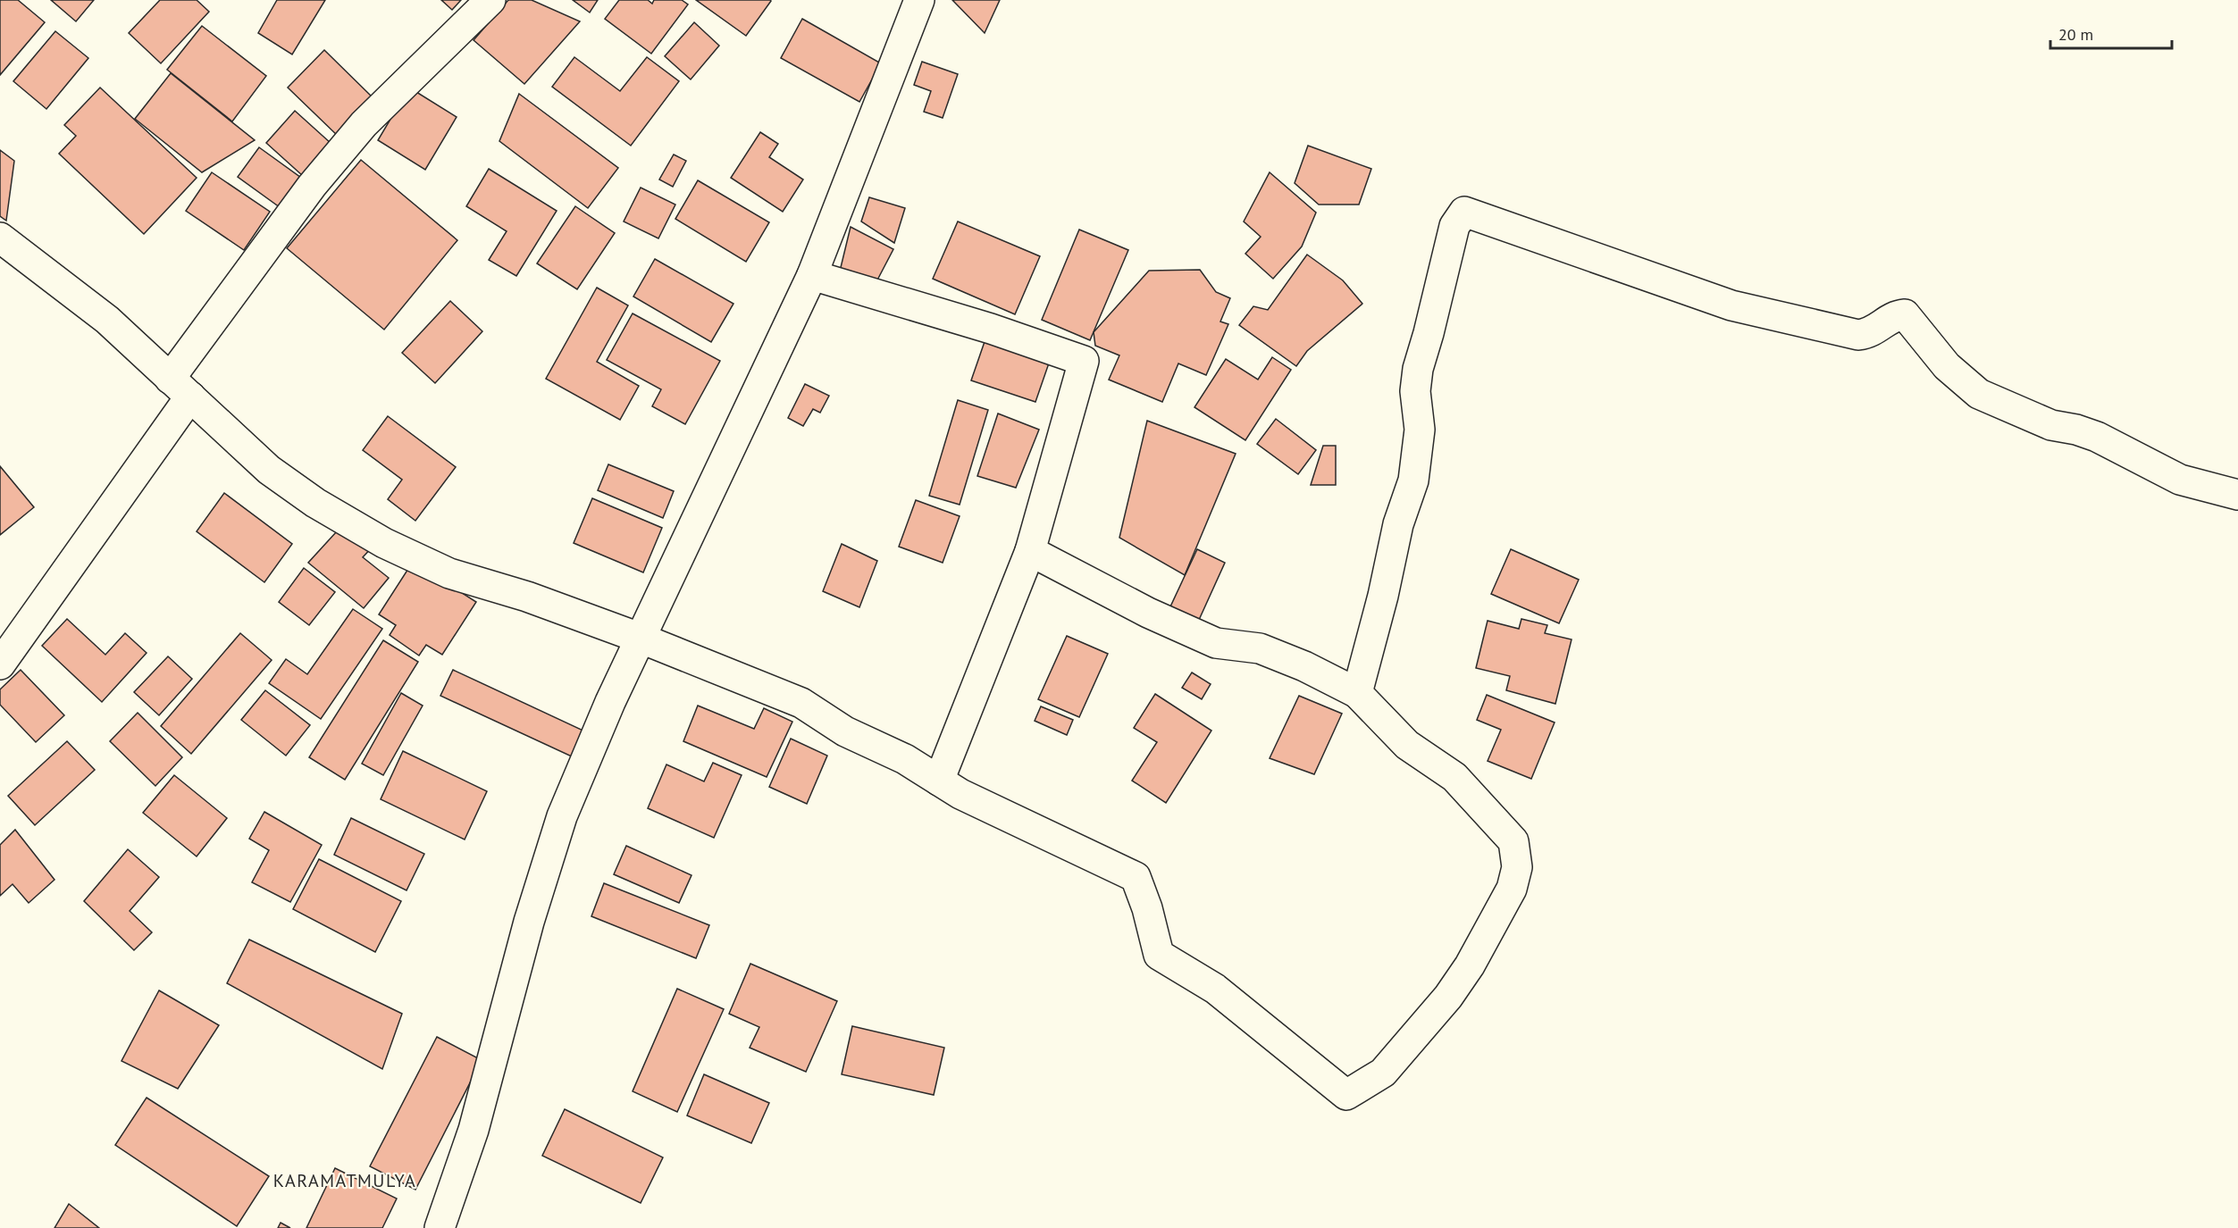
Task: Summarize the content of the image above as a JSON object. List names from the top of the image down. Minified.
{"districts":["KARAMATMULYA"],"scale_bar":"20 m"}
